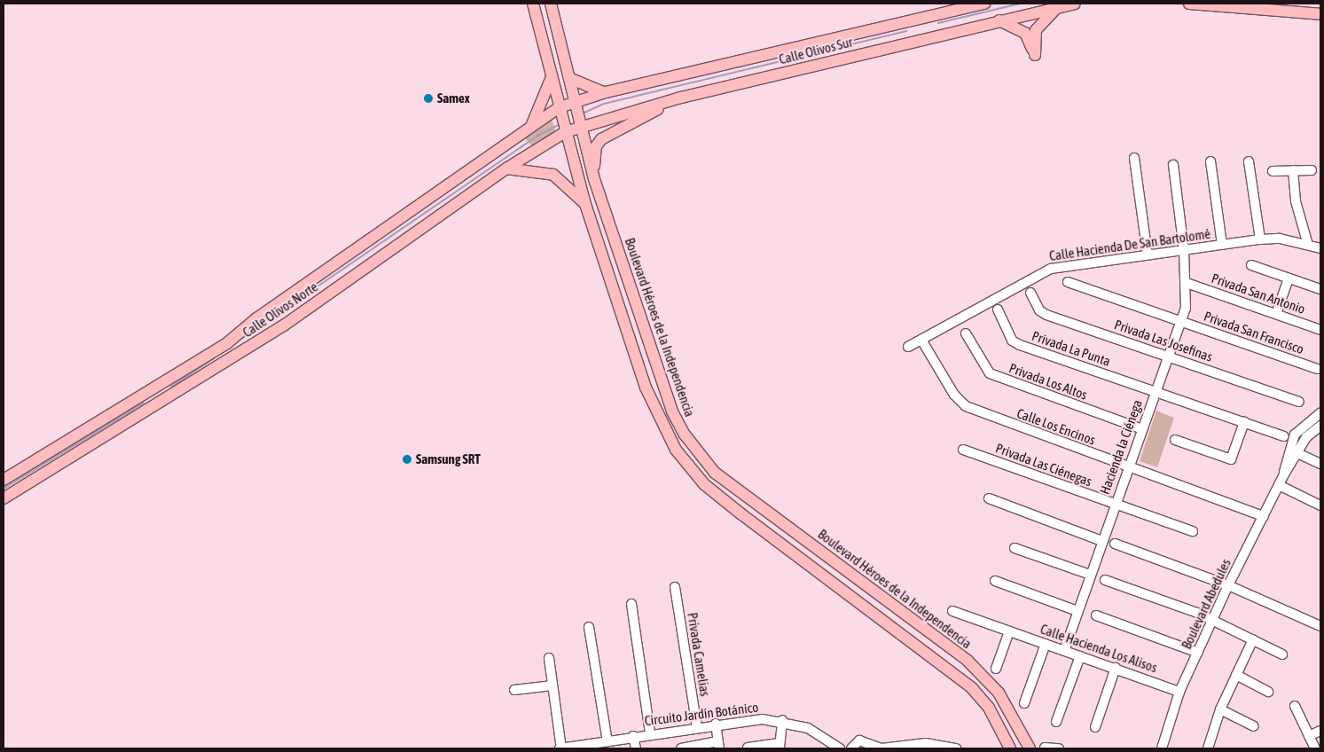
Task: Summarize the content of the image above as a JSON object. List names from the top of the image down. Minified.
{"streets":{"main road":["Calle Olivos Sur","Calle Olivos Norte","Boulevard Héroes de la Independencia"],"street":["Calle Hacienda De San Bartolomé","Privada San Antonio","Privada San Francisco","Privada Las Josefinas","Privada La Punta","Privada Los Altos","Calle Los Encinos","Hacienda la Ciénega","Privada Las Ciénegas","Boulevard Abedules","Calle Hacienda Los Alisos","Privada Camelias","Circuito Jardín Botánico"]},"crossings":[["Calle Olivos Sur","Calle Olivos Norte"],["Calle Olivos Sur","Boulevard Héroes de la Independencia"],["Calle Hacienda De San Bartolomé","Calle Los Encinos"],["Calle Hacienda De San Bartolomé","Hacienda la Ciénega"],["Privada San Antonio","Hacienda la Ciénega"],["Privada San Francisco","Hacienda la Ciénega"],["Privada Las Josefinas","Hacienda la Ciénega"],["Privada La Punta","Hacienda la Ciénega"],["Privada Los Altos","Hacienda la Ciénega"],["Calle Los Encinos","Hacienda la Ciénega"],["Calle Los Encinos","Boulevard Abedules"],["Hacienda la Ciénega","Privada Las Ciénegas"],["Hacienda la Ciénega","Calle Hacienda Los Alisos"],["Boulevard Abedules","Calle Hacienda Los Alisos"],["Privada Camelias","Circuito Jardín Botánico"]],"places":["Samex","Samsung SRT"]}
